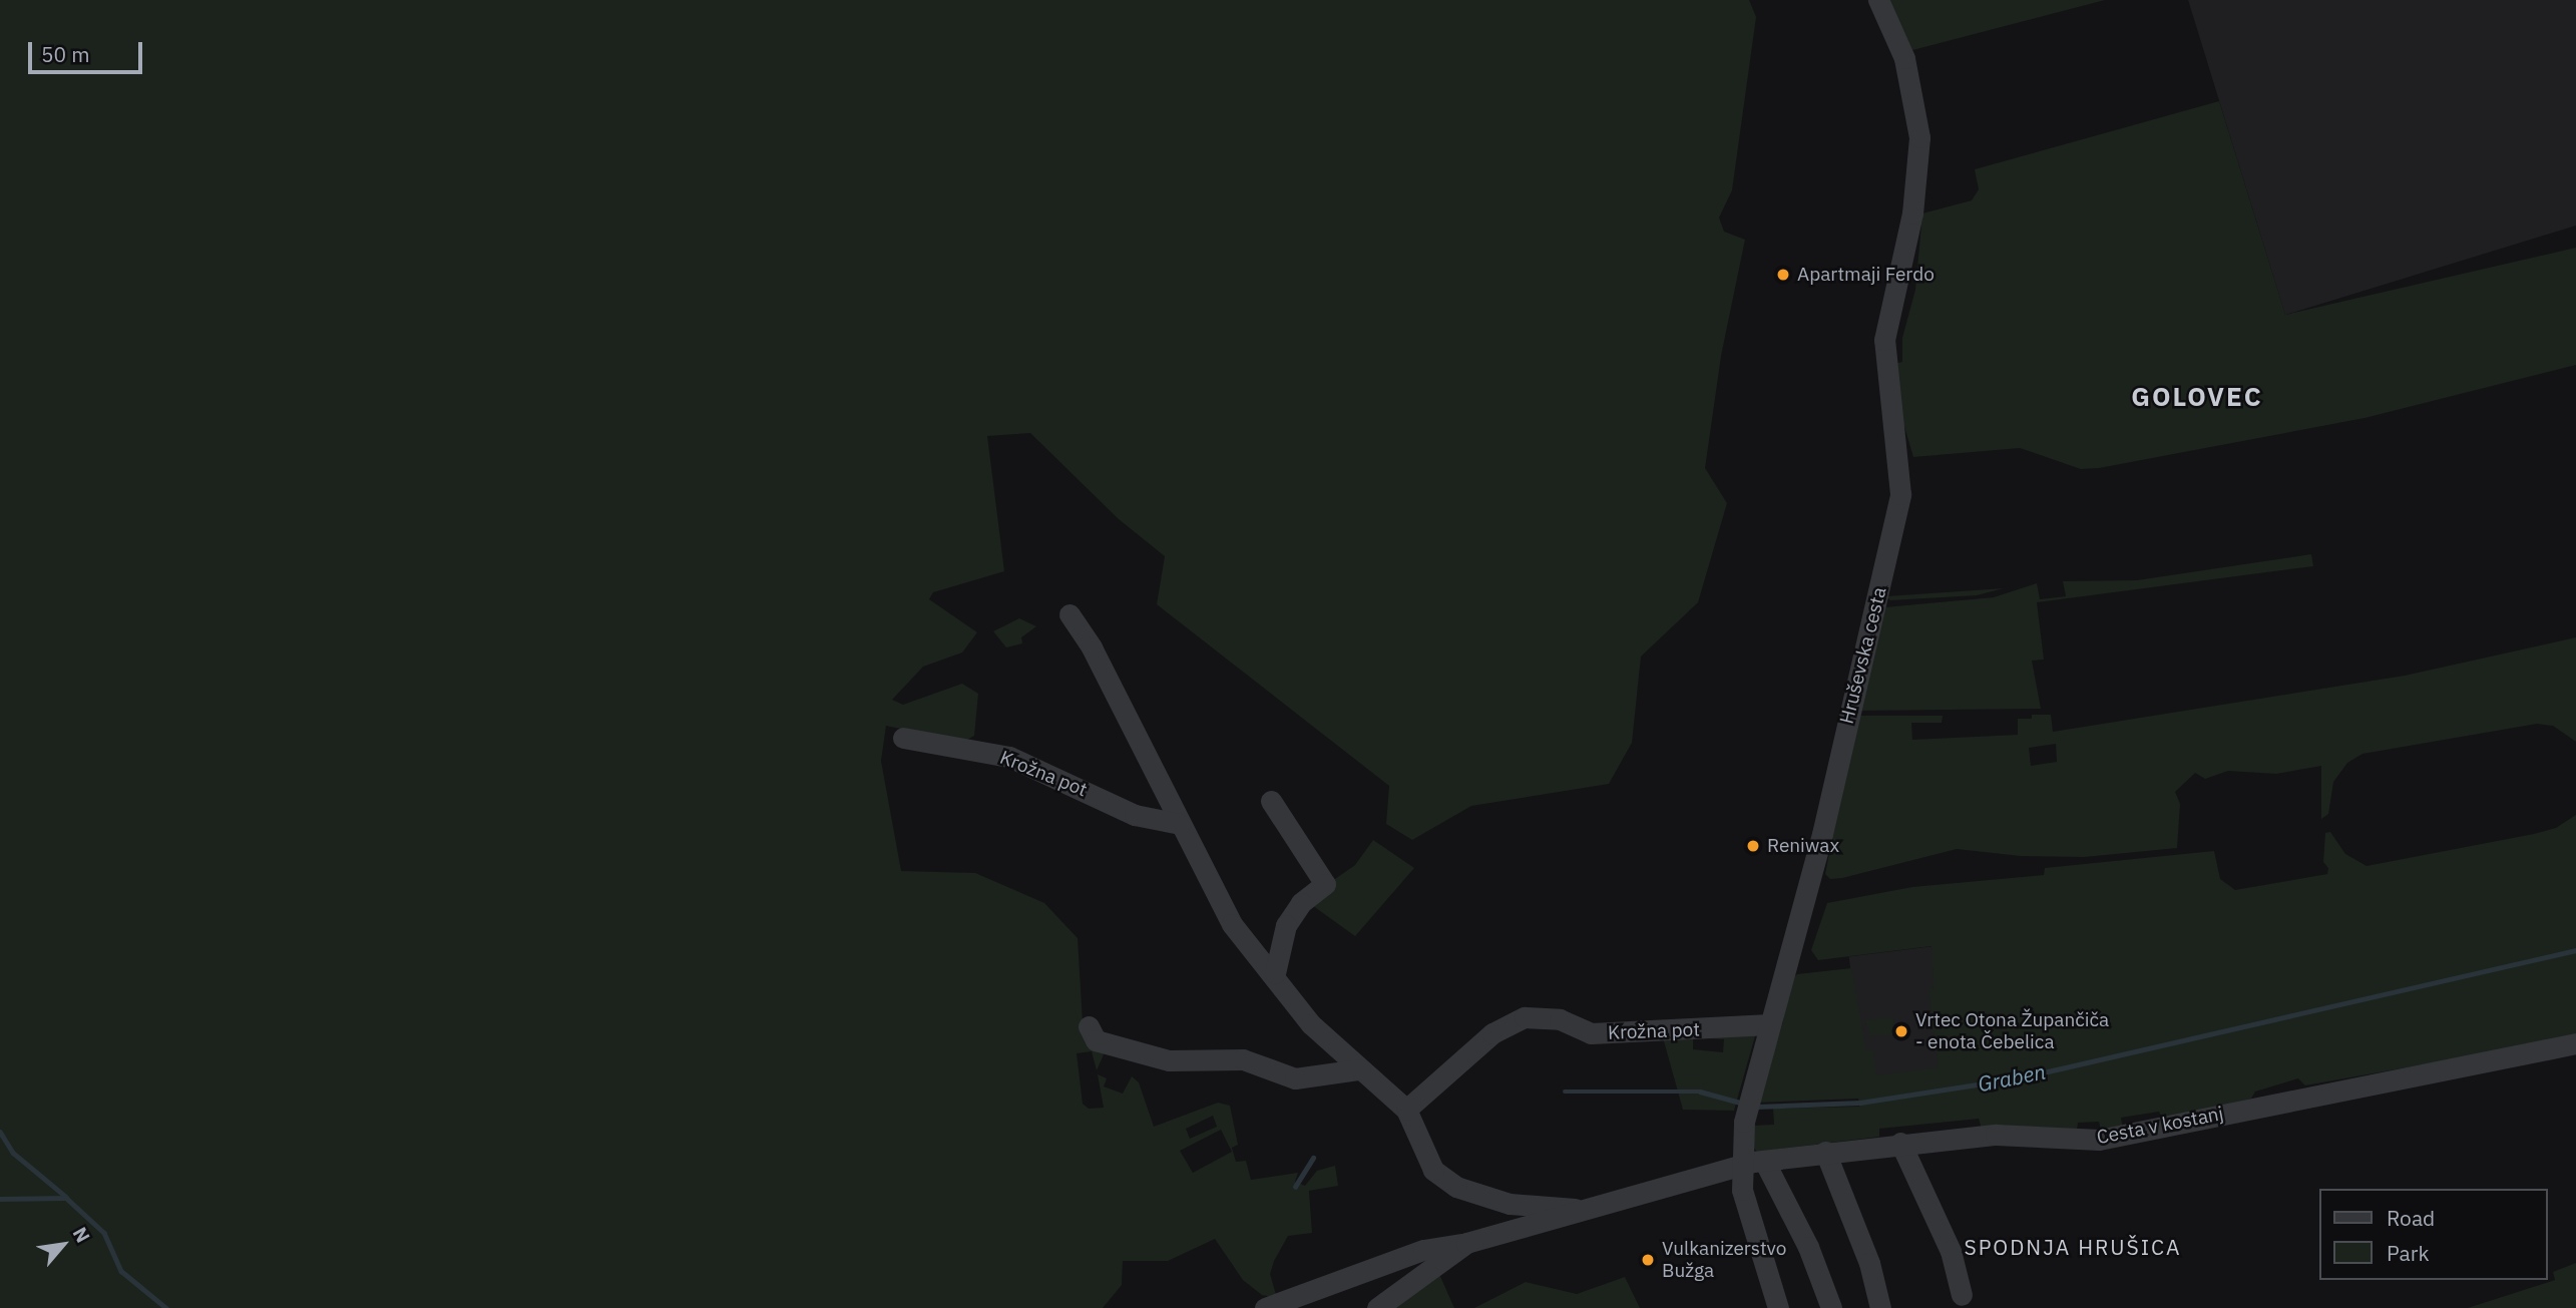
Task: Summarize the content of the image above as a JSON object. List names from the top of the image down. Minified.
{"streets":{"street":["Hruševska cesta","Krožna pot","Cesta v kostanj"]},"crossings":[["Hruševska cesta","Krožna pot"],["Hruševska cesta","Cesta v kostanj"]],"districts":["GOLOVEC","SPODNJA HRUŠICA"],"water":["Graben"],"places":["Apartmaji Ferdo","Reniwax","Vrtec Otona Župančiča - enota Čebelica","Vulkanizerstvo Bužga"],"legend":["Road","Park"],"scale_bar":"50 m","north":"top right"}
